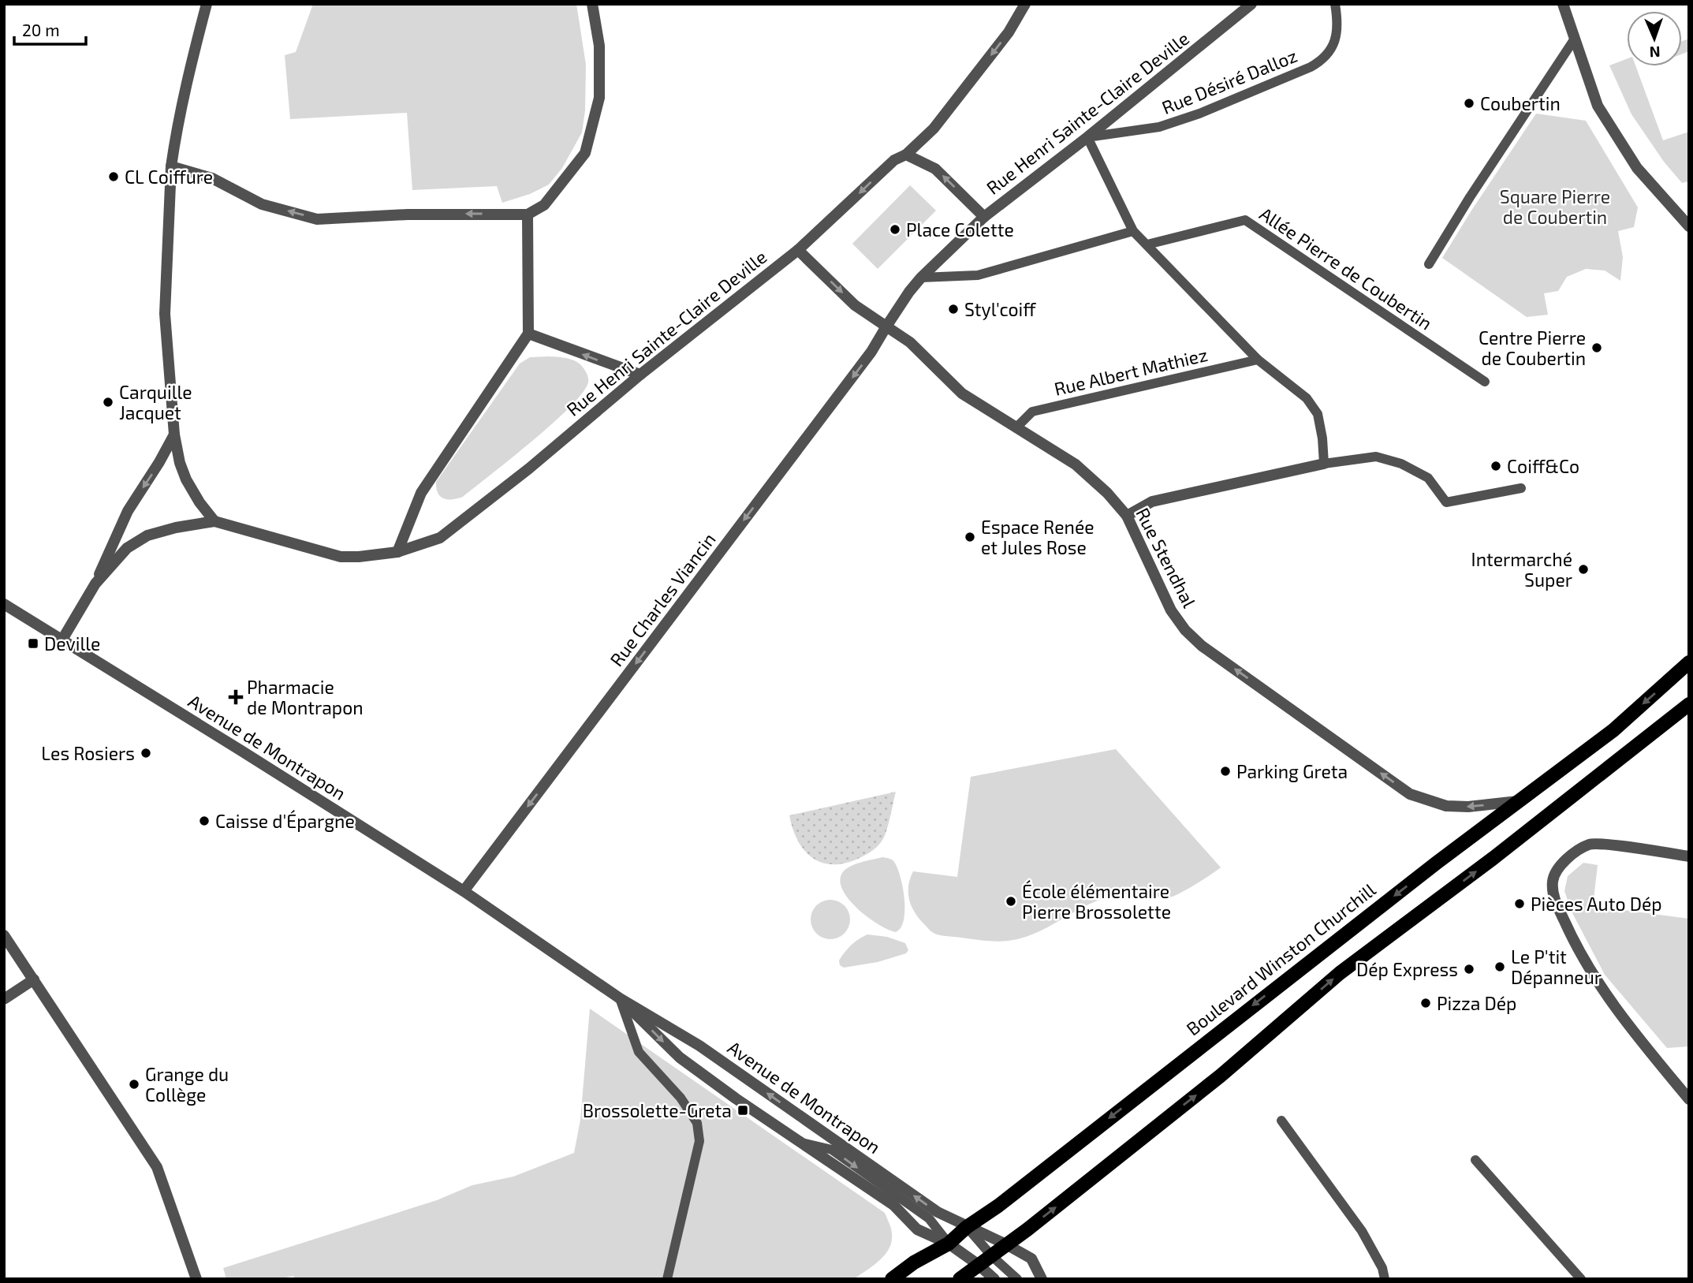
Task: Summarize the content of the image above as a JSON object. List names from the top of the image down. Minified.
{"streets":{"main road":["Boulevard Winston Churchill"],"street":["Rue Henri Sainte-Claire Deville","Rue Stendhal","Rue Charles Viancin","Avenue de Montrapon"],"lane":["Rue Désiré Dalloz","Allée Pierre de Coubertin","Rue Albert Mathiez"]},"crossings":[["Rue Désiré Dalloz","Rue Henri Sainte-Claire Deville"],["Rue Henri Sainte-Claire Deville","Avenue de Montrapon"],["Rue Albert Mathiez","Rue Stendhal"],["Rue Stendhal","Rue Charles Viancin"],["Rue Stendhal","Boulevard Winston Churchill"],["Rue Charles Viancin","Avenue de Montrapon"],["Avenue de Montrapon","Boulevard Winston Churchill"]],"one_way":["Rue Stendhal","Rue Charles Viancin"],"parks":["Square Pierre de Coubertin"],"places":{"other":["Coubertin","CL Coiffure","Place Colette","Styl'coiff","Centre Pierre de Coubertin","Carquille Jacquet","Coiff&Co","Espace Renée et Jules Rose","Intermarché Super","Les Rosiers","Parking Greta","Caisse d'Épargne","École élémentaire Pierre Brossolette","Pièces Auto Dép","Le P'tit Dépanneur","Dép Express","Pizza Dép","Grange du Collège"],"transit":["Deville","Brossolette-Greta"],"health":["Pharmacie de Montrapon"]},"scale_bar":"20 m","north":"bottom"}
